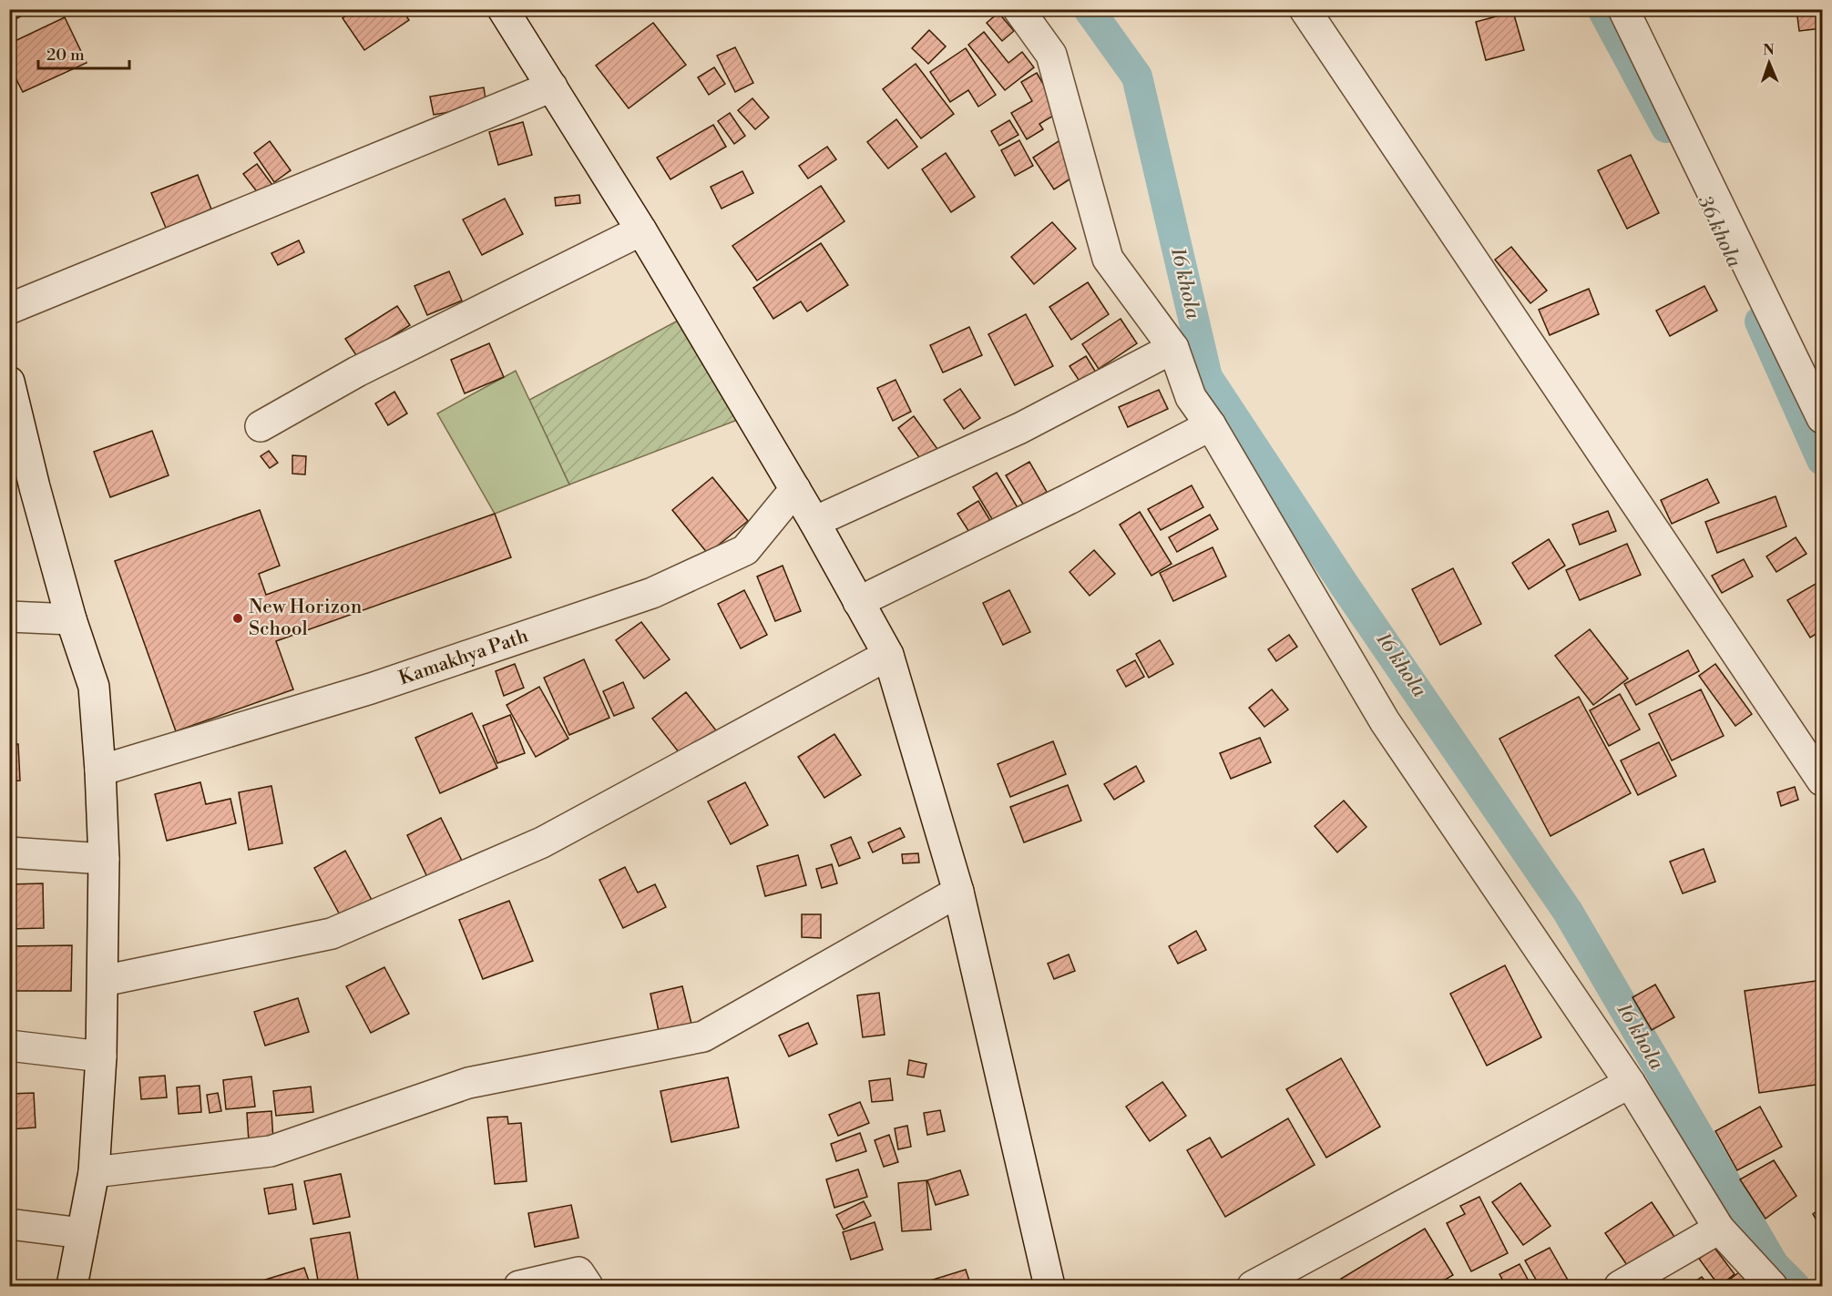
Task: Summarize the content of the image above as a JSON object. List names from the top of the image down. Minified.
{"streets":{"street":["Kamakhya Path"]},"water":["36 khola","16 khola"],"places":["New Horizon School"],"scale_bar":"20 m","north":"top"}
